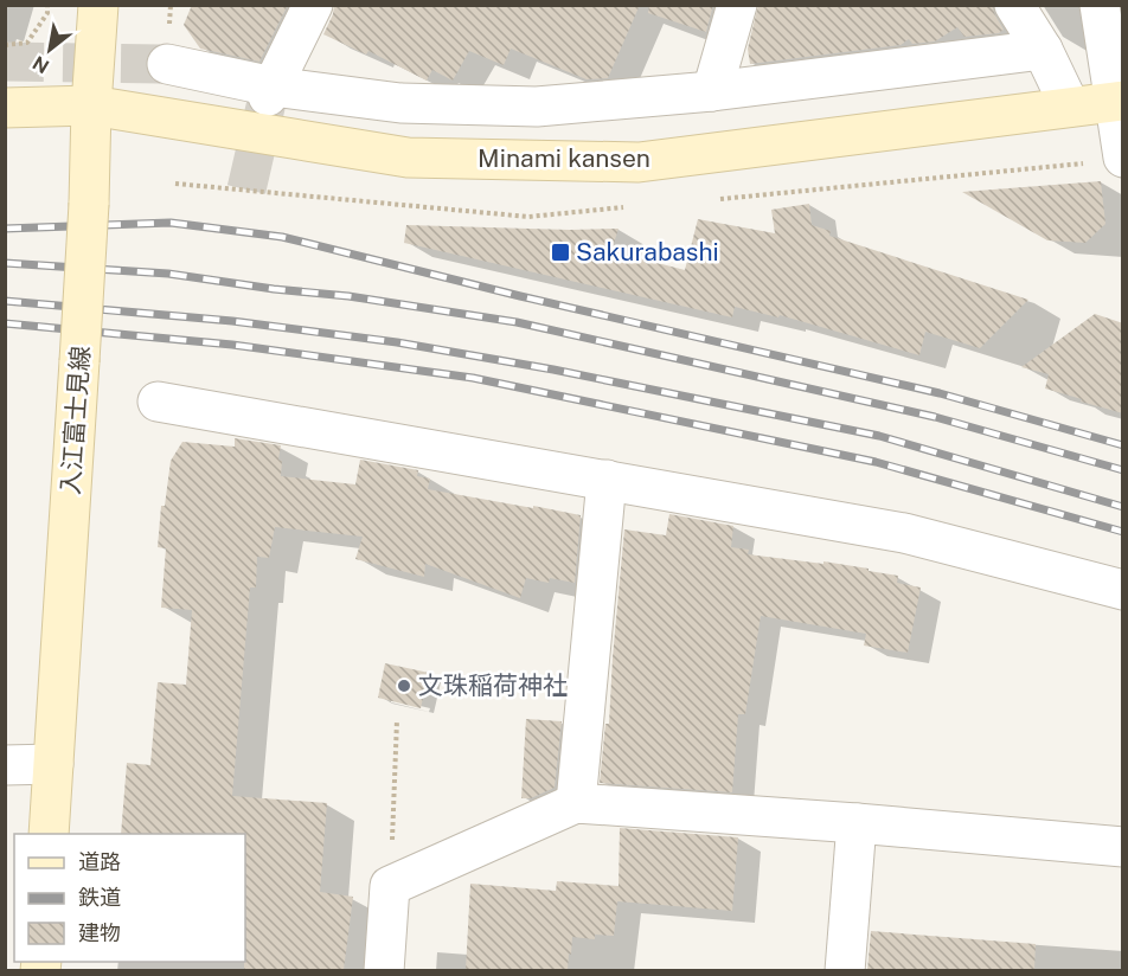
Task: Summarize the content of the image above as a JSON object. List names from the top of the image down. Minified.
{"streets":{"main road":["Minami kansen","入江富士見線"]},"crossings":[["Minami kansen","入江富士見線"]],"places":{"transit":["Sakurabashi"],"other":["文珠稲荷神社"]},"legend":["道路","鉄道","建物"],"north":"bottom left"}
